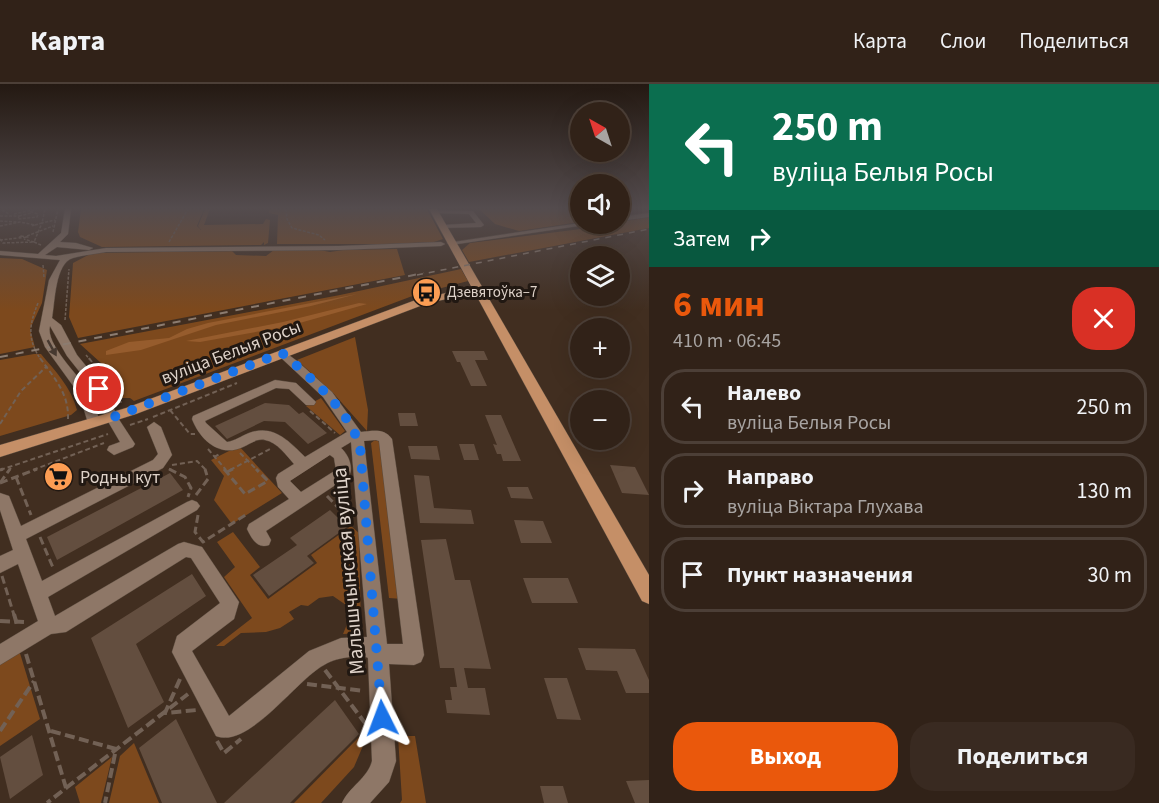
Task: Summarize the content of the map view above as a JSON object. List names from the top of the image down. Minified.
{"streets":{"main road":["вуліца Белыя Росы"],"street":["Малышчынская вуліца"]},"crossings":[["вуліца Белыя Росы","Малышчынская вуліца"]],"places":{"bus stop":["Дзевятоўка–7"],"supermarket":["Родны кут"]},"north":"top left","page":{"header":"Карта","nav":["Карта","Слои","Поделиться"],"turn":["250 m","вуліца Белыя Росы"],"map_buttons":["+","−"],"then":"Затем","heading":["6 мин","410 m · 06:45"],"list":[{"name":"Налево","note":"вуліца Белыя Росы","value":"250 m"},{"name":"Направо","note":"вуліца Віктара Глухава","value":"130 m"},{"name":"Пункт назначения","value":"30 m"}],"buttons":["Выход","Поделиться"]}}
